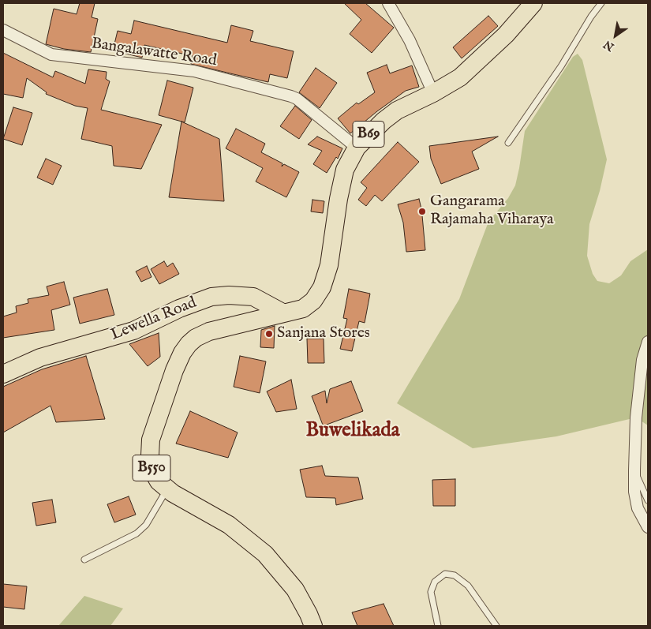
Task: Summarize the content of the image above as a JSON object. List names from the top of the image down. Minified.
{"streets":{"main road":["B69","Lewella Road","B550"],"street":["Bangalawatte Road"]},"crossings":[["Bangalawatte Road","B69"],["B69","Lewella Road"],["B69","B550"],["Lewella Road","B550"]],"districts":["Buwelikada"],"places":["Gangarama Rajamaha Viharaya","Sanjana Stores"],"north":"bottom left"}
